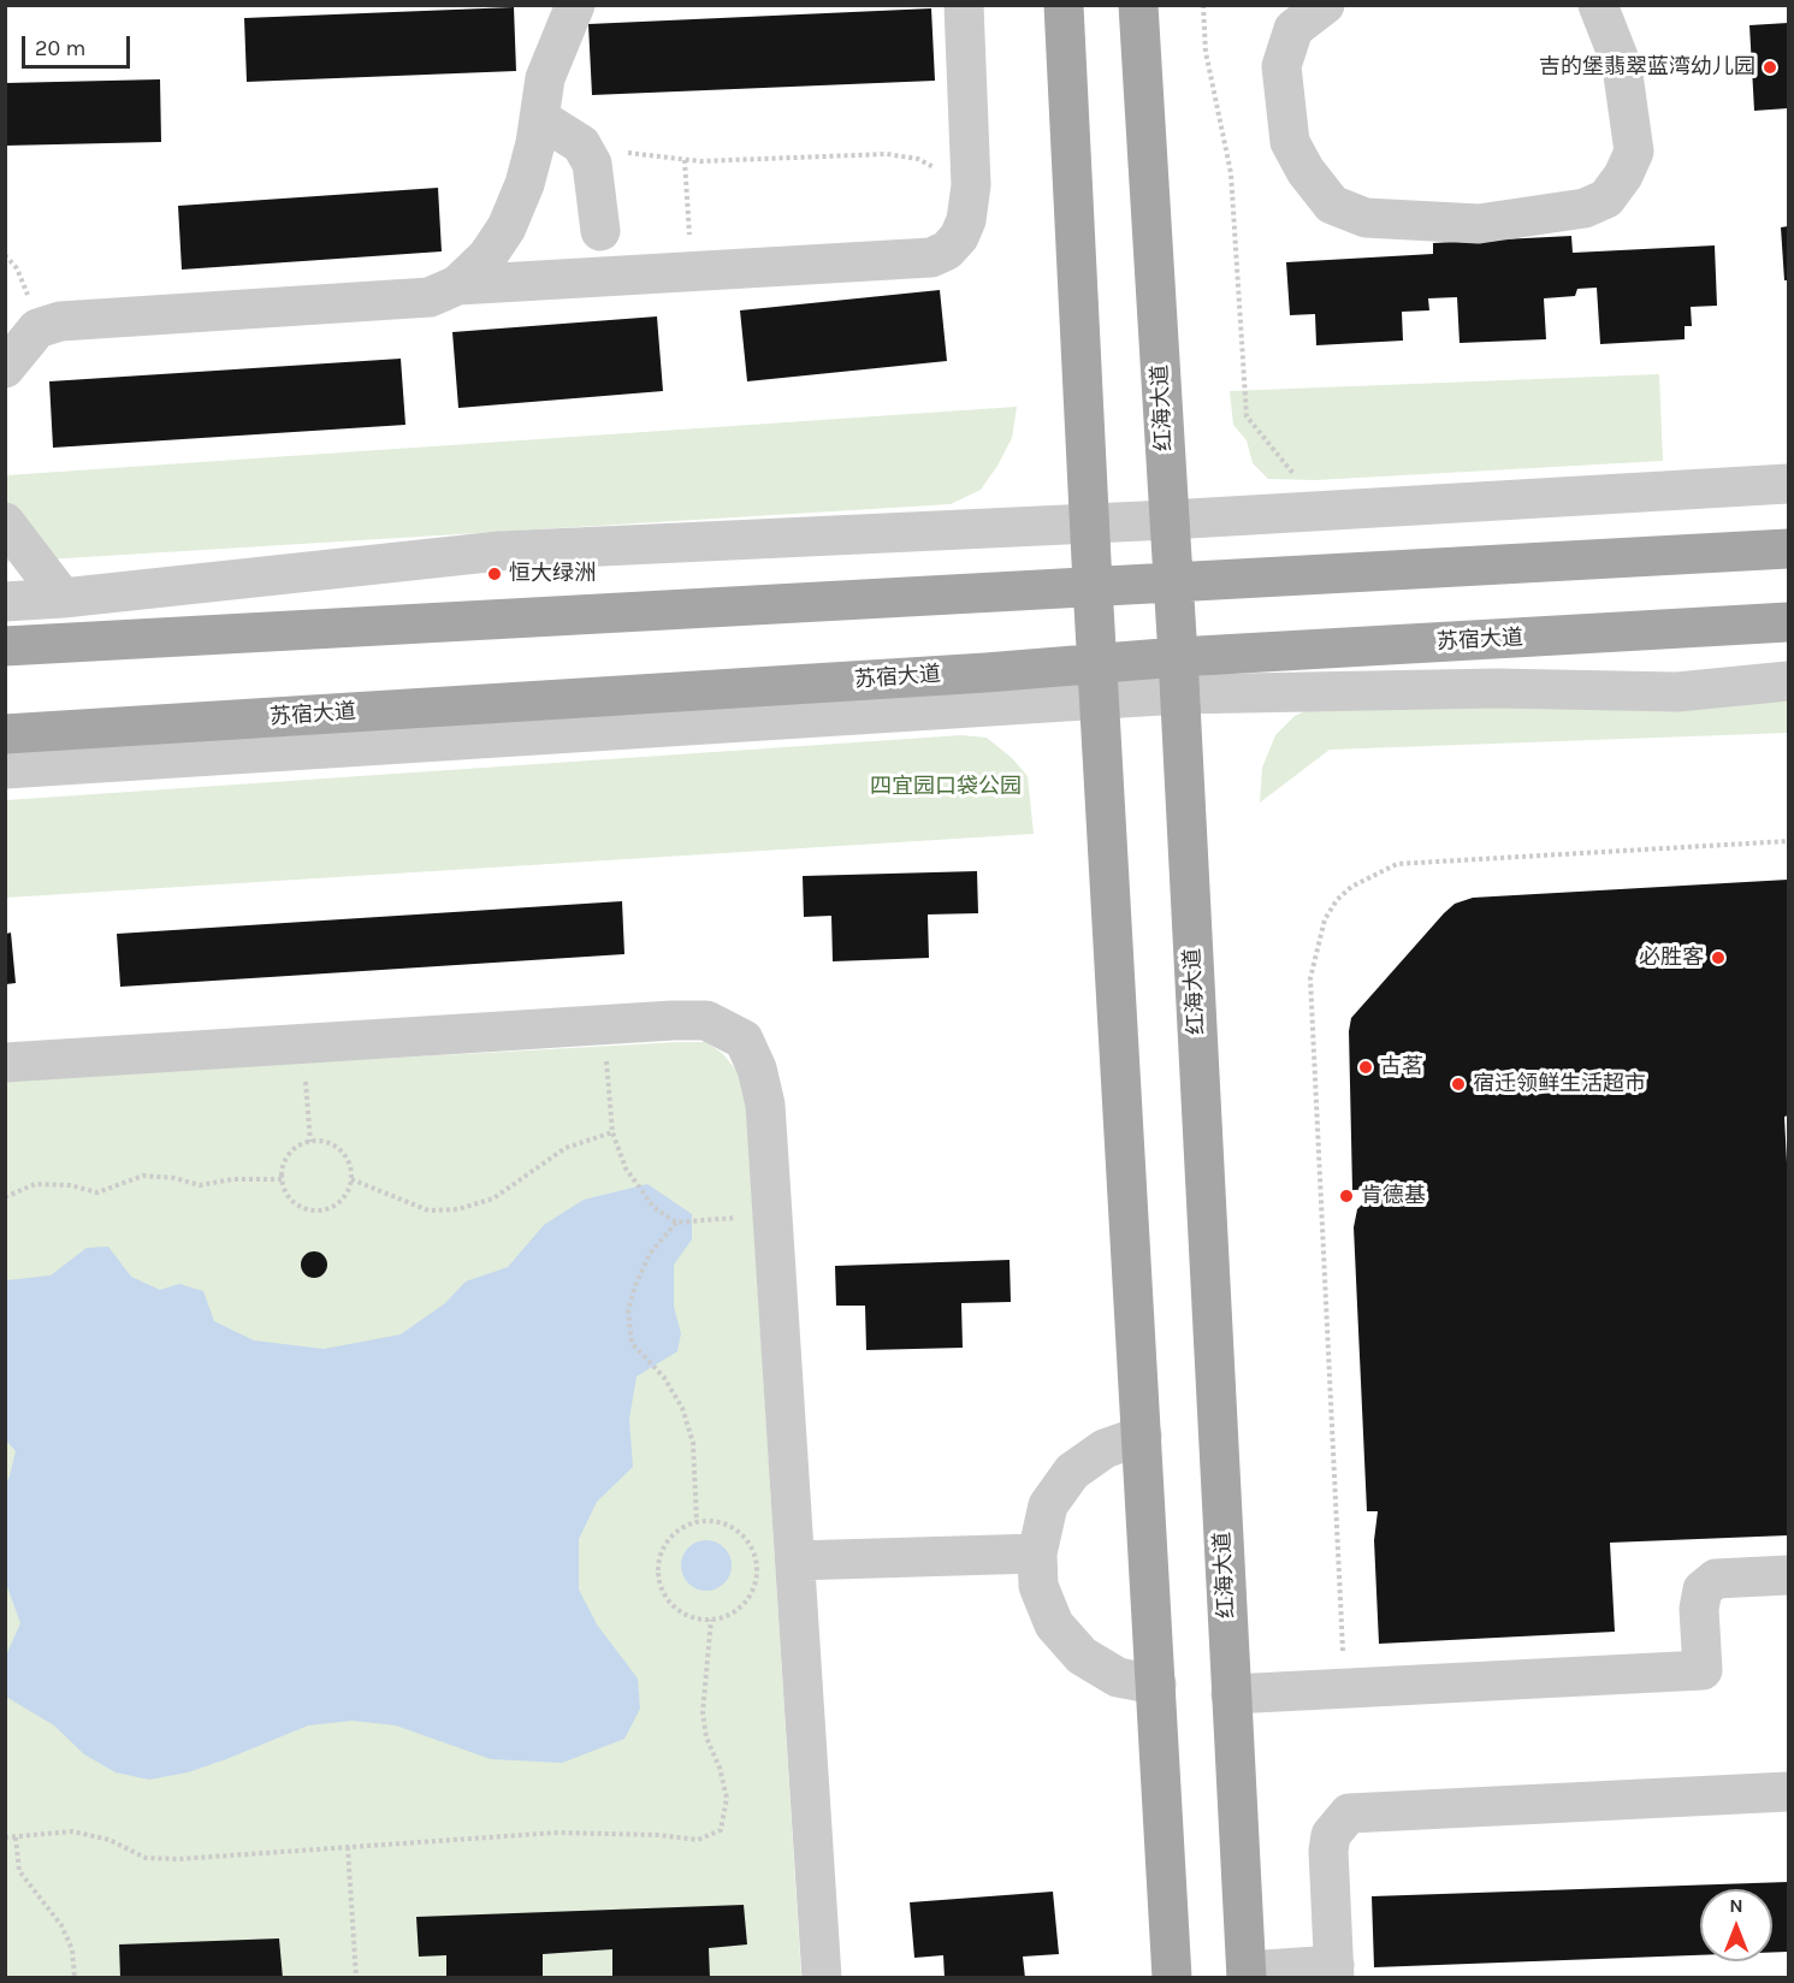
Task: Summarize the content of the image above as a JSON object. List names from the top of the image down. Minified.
{"streets":{"main road":["红海大道","苏宿大道"]},"crossings":[["红海大道","苏宿大道"]],"parks":["四宜园口袋公园"],"places":["吉的堡翡翠蓝湾幼儿园","恒大绿洲","必胜客","古茗","宿迁领鲜生活超市","肯德基"],"scale_bar":"20 m","north":"top"}
